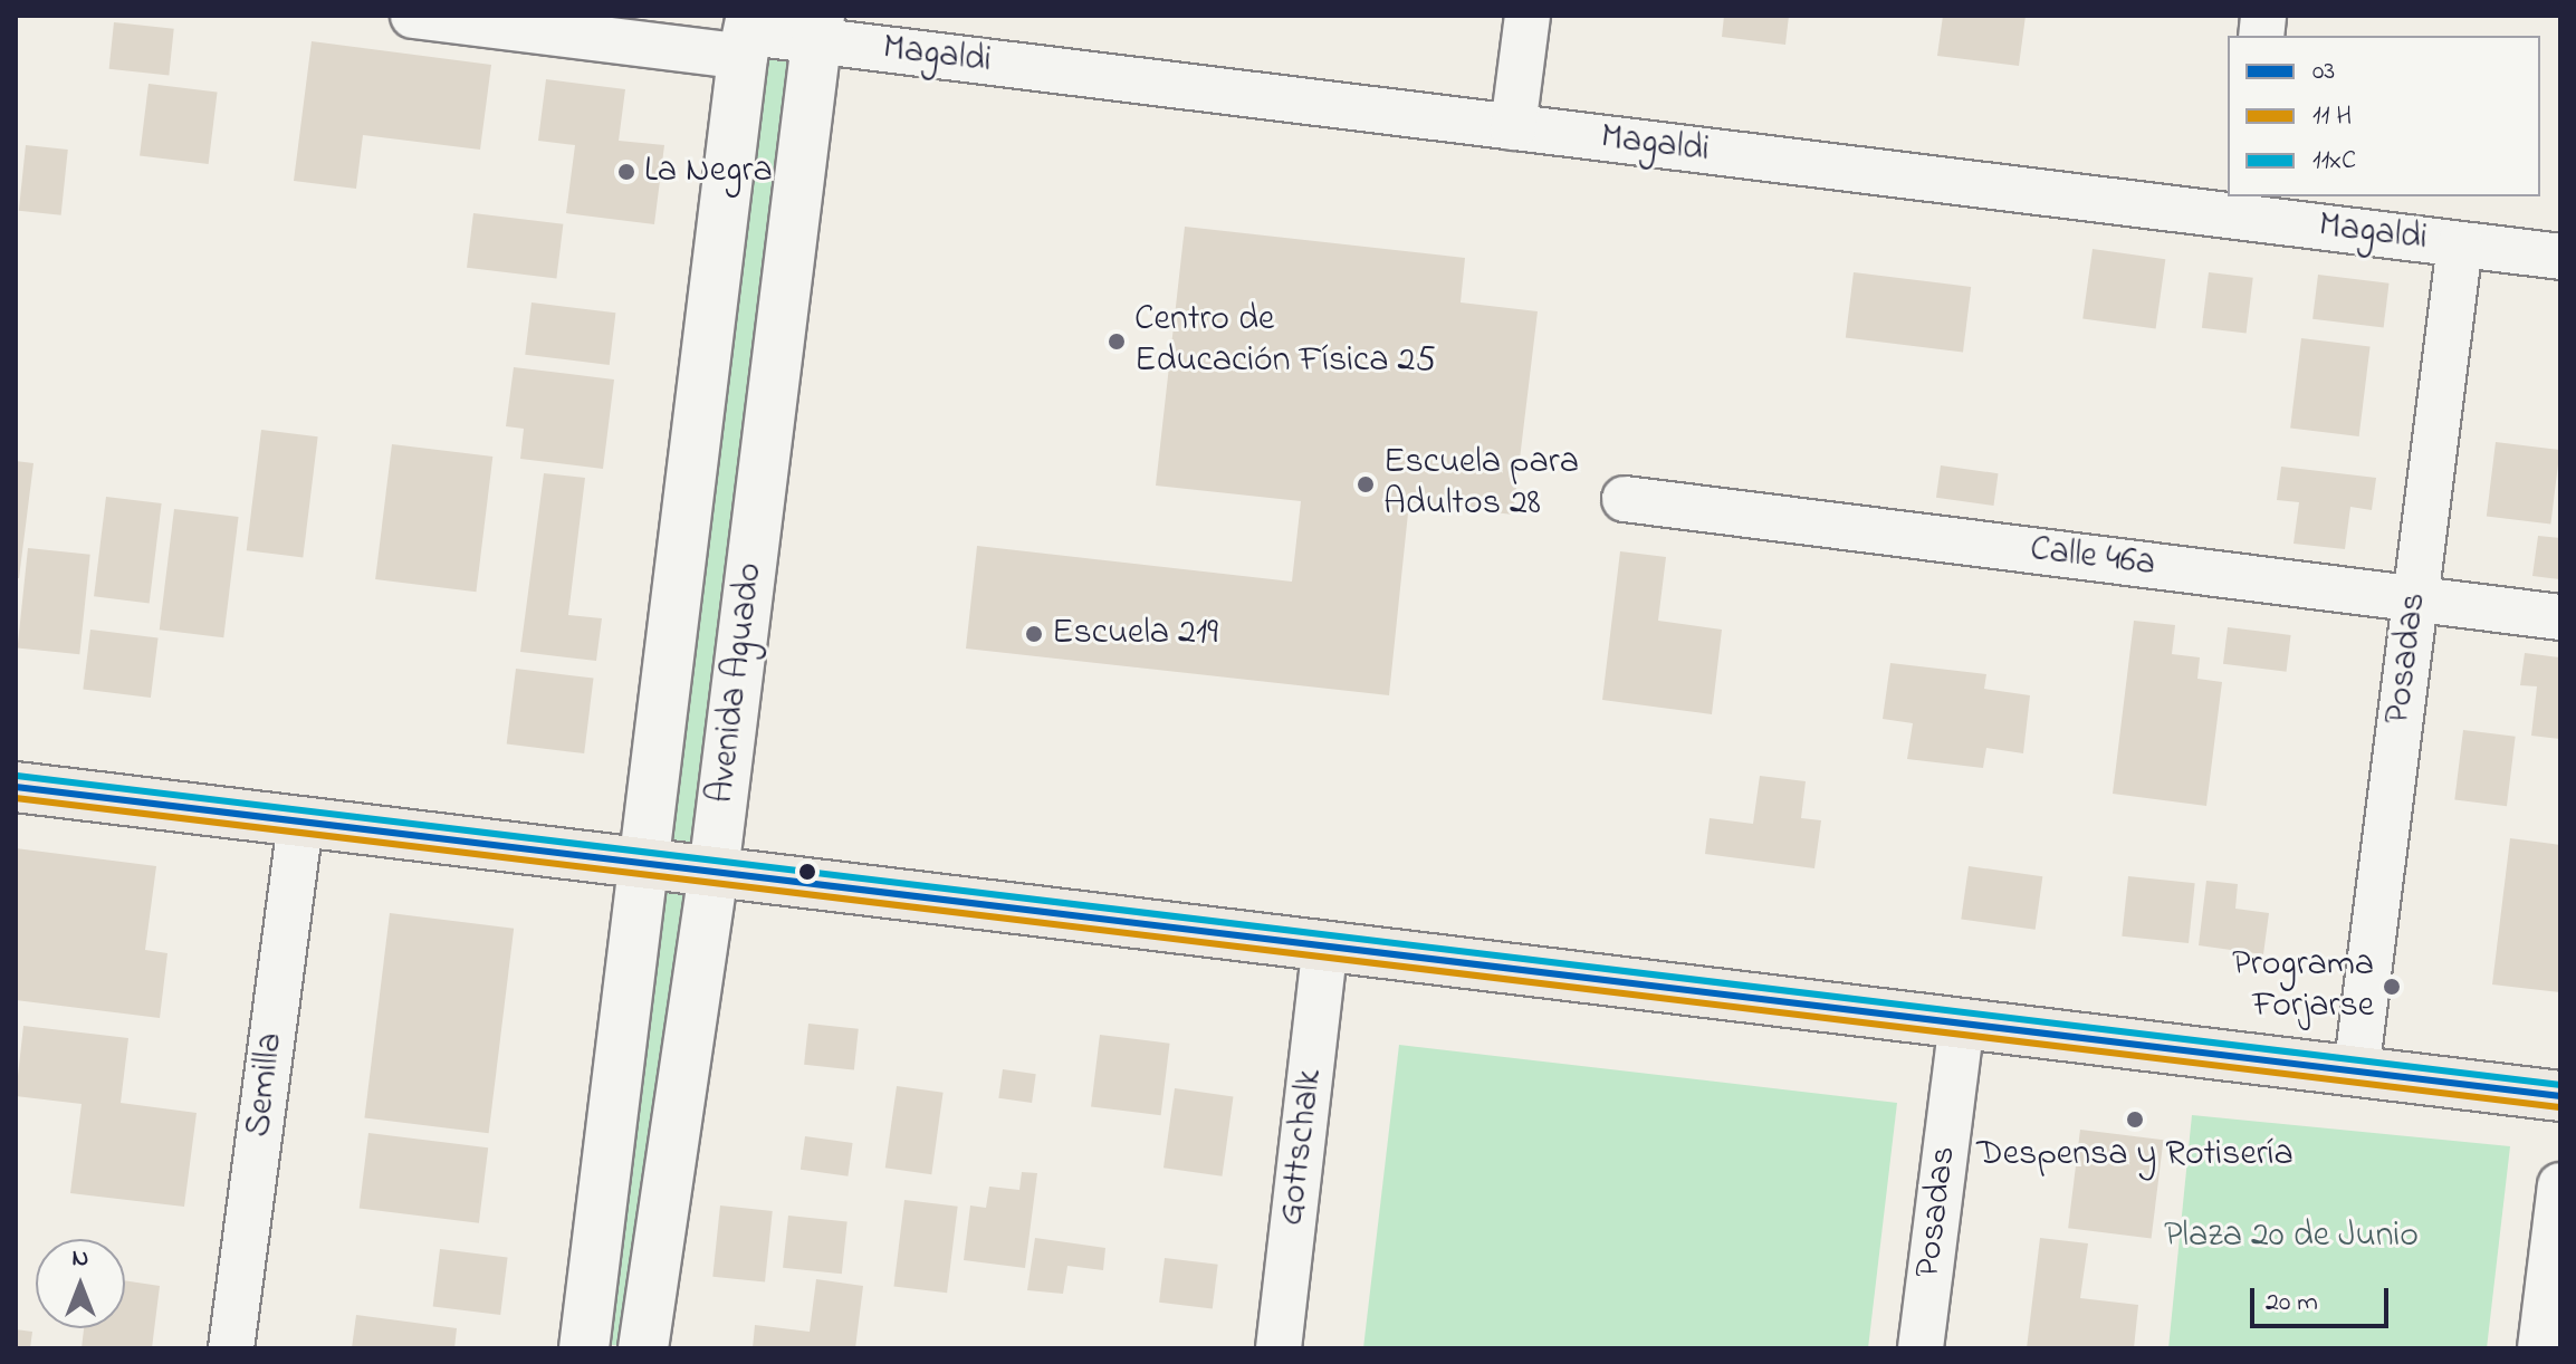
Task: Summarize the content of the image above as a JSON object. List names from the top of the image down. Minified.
{"streets":{"main road":["Avenida Aguado"],"street":["Magaldi","Calle 46a","Posadas","Semilla","Gottschalk"]},"crossings":[["Magaldi","Posadas"],["Magaldi","Avenida Aguado"],["Calle 46a","Posadas"]],"parks":["Plaza 20 de Junio"],"places":["La Negra","Centro de Educación Física 25","Escuela para Adultos 28","Escuela 219","Programa Forjarse","Despensa y Rotisería"],"lines":["transit line 11xC","transit line 03"],"legend":["03","11 H","11xC"],"scale_bar":"20 m","north":"top"}
